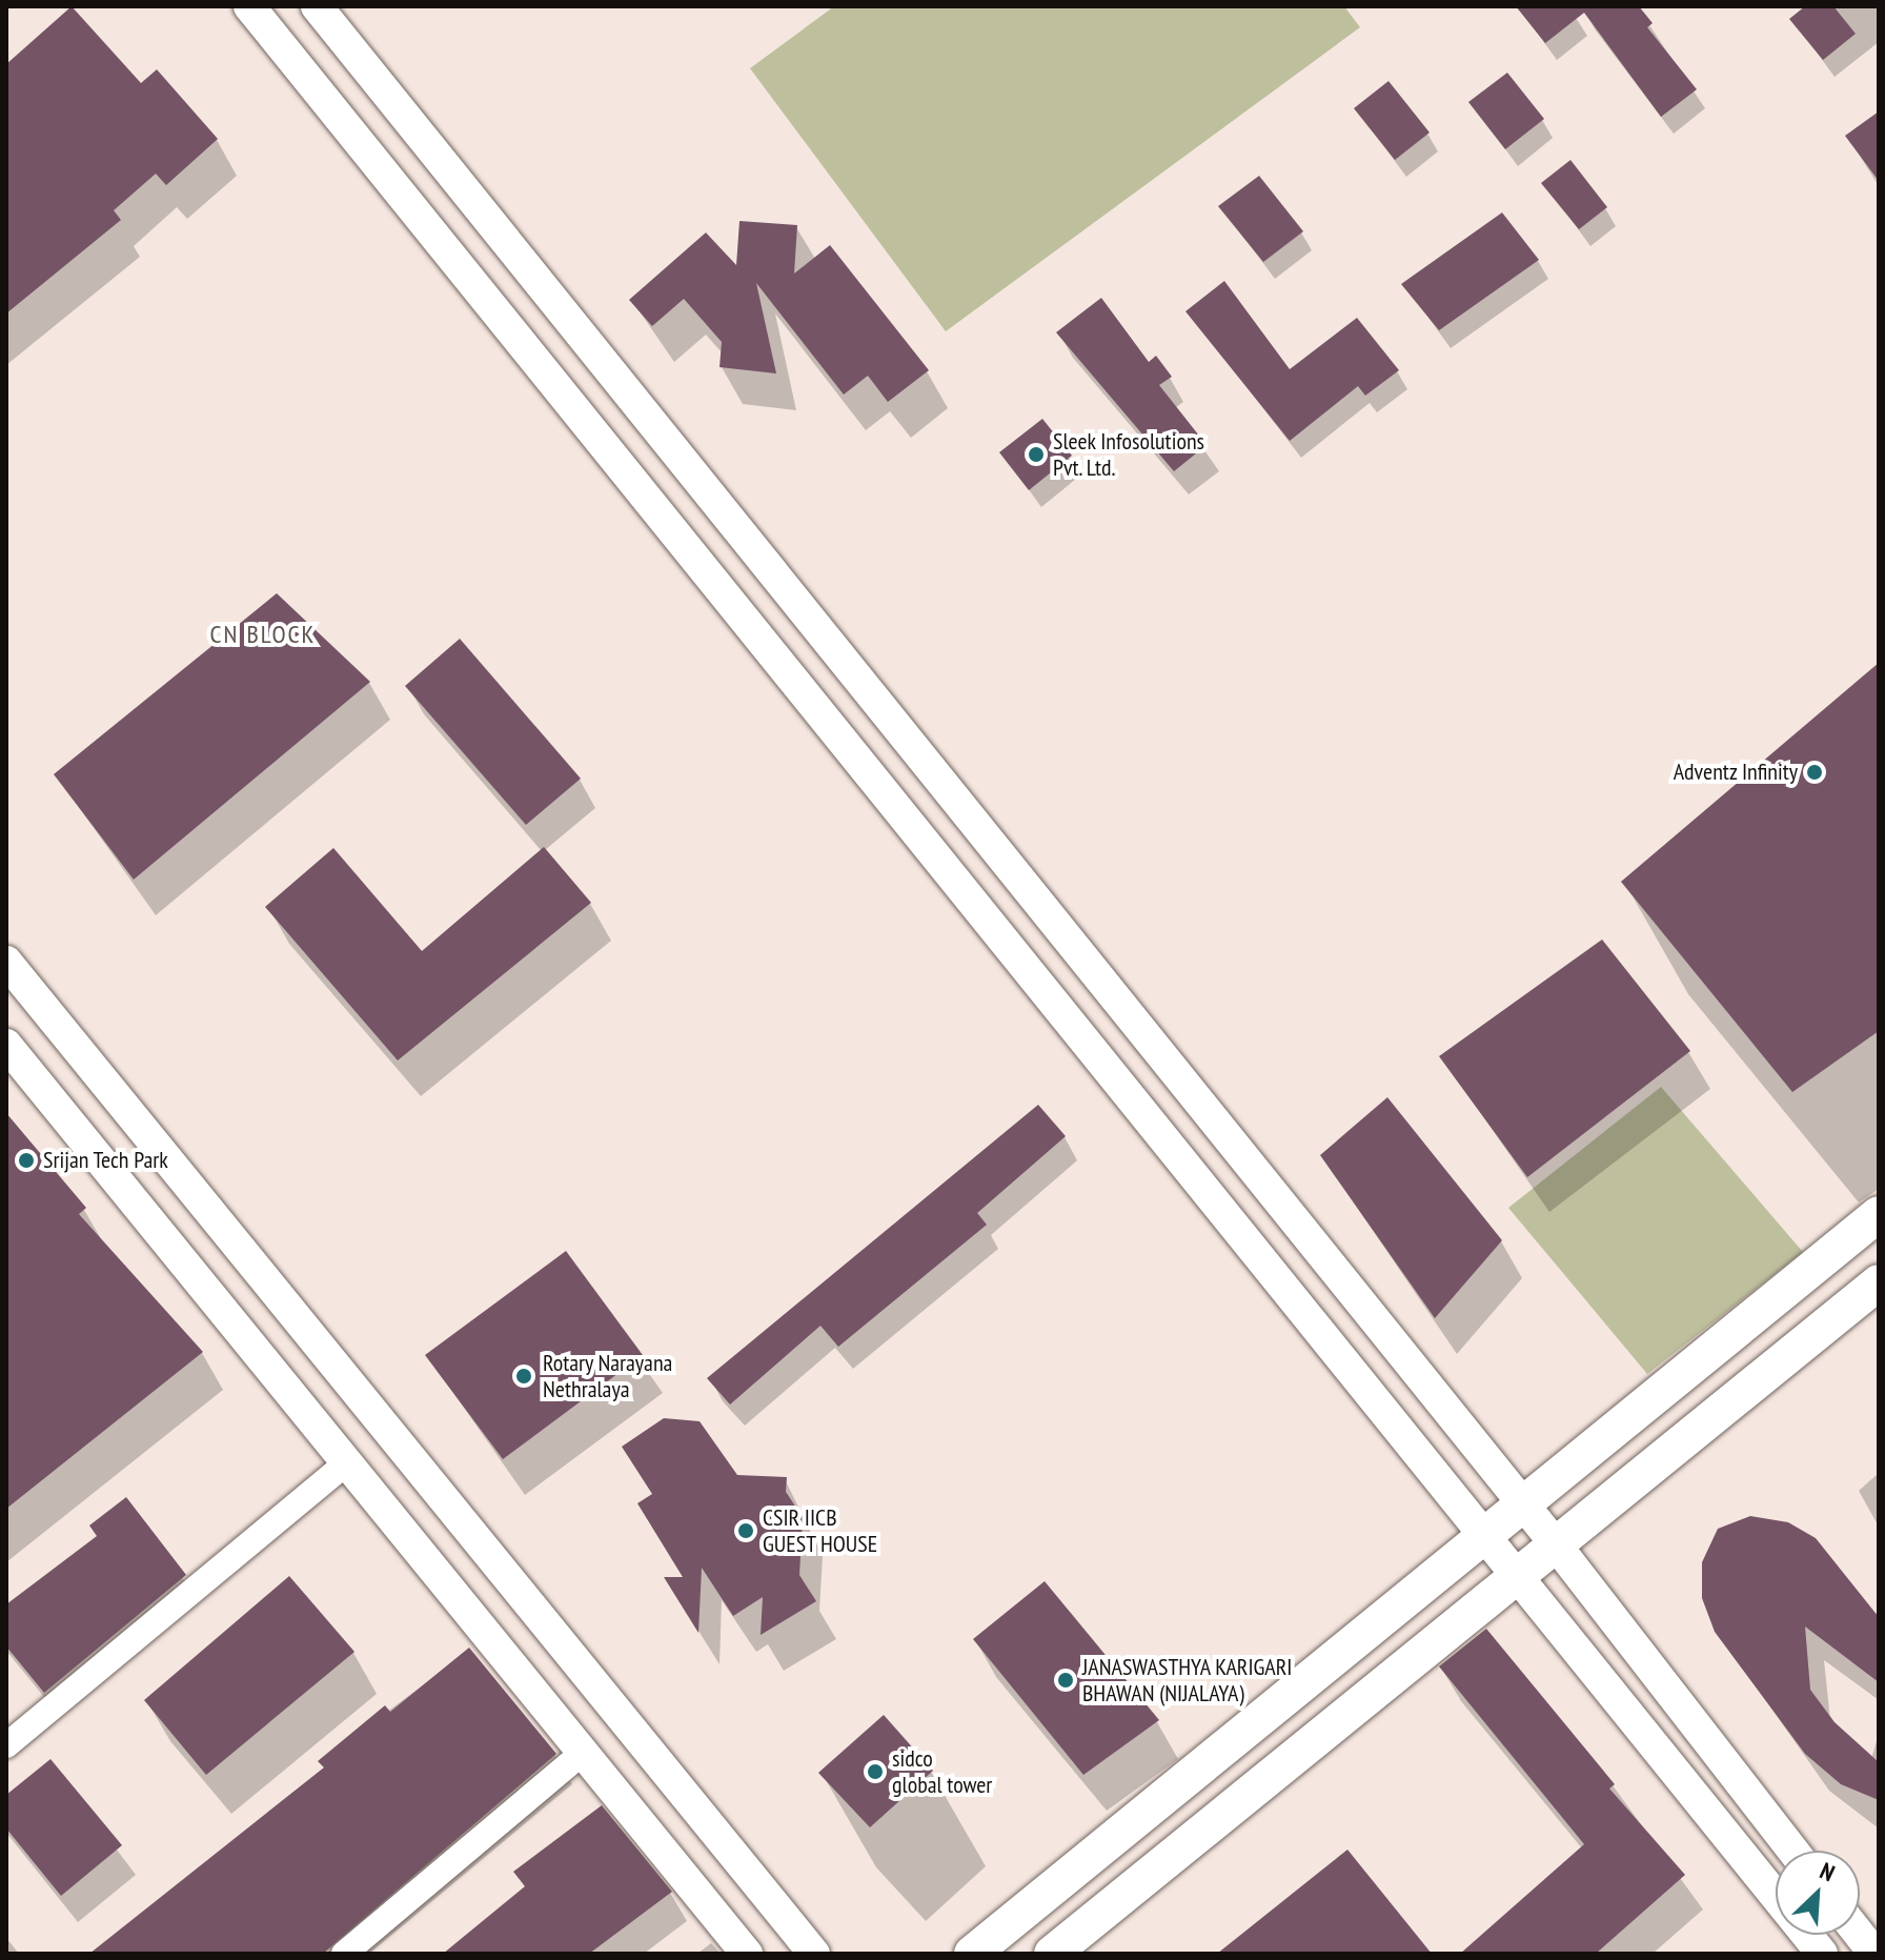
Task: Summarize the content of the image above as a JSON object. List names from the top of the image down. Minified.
{"districts":["CN BLOCK"],"places":["Sleek Infosolutions Pvt. Ltd.","Adventz Infinity","Srijan Tech Park","Rotary Narayana Nethralaya","CSIR IICB GUEST HOUSE","JANASWASTHYA KARIGARI BHAWAN (NIJALAYA)","sidco global tower"],"north":"top right"}
